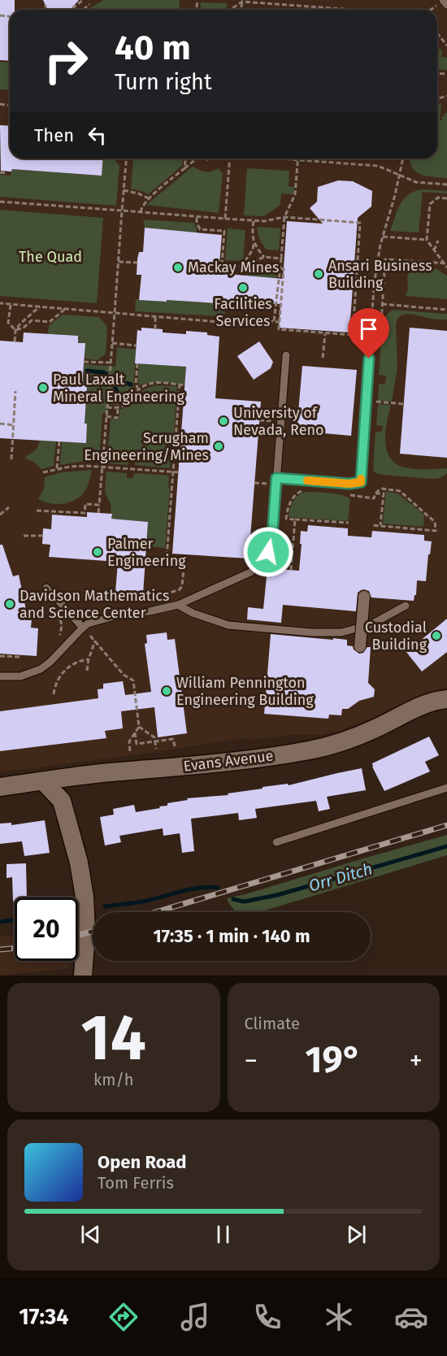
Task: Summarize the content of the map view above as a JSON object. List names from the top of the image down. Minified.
{"streets":{"street":["Evans Avenue"]},"water":["Orr Ditch"],"parks":["The Quad"],"places":["Mackay Mines","Ansari Business Building","Facilities Services","Paul Laxalt Mineral Engineering","University of Nevada, Reno","Scrugham Engineering/Mines","Palmer Engineering","Davidson Mathematics and Science Center","Custodial Building","William Pennington Engineering Building"],"page":{"turn":["40 m","Turn right"],"then":"Then","limit":"20","trip":"17:35 · 1 min · 140 m","tile":[["14","km/h"],"Climate"],"heat":["−","19°","+"],"song":["Open Road","Tom Ferris"],"tabs":"17:34"}}
